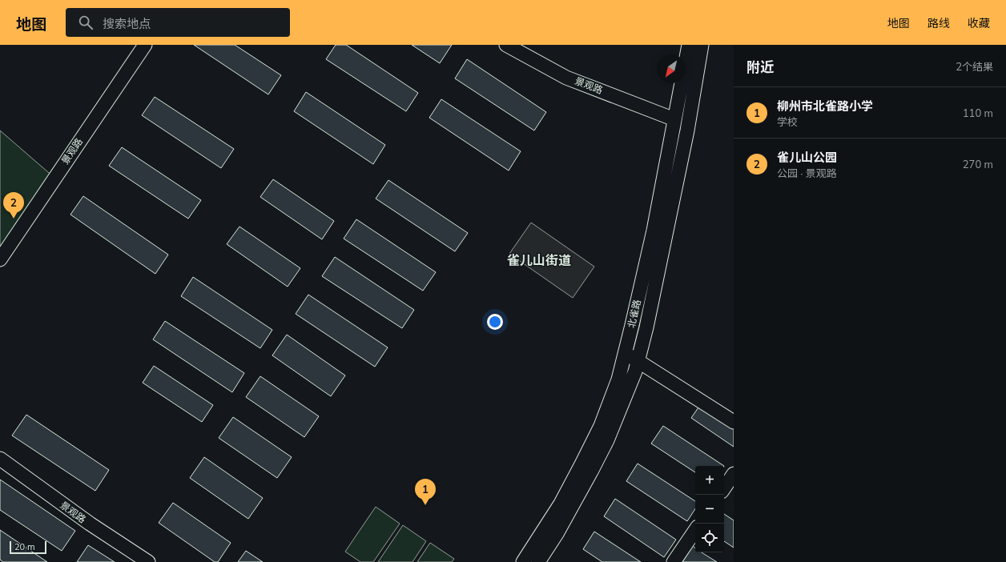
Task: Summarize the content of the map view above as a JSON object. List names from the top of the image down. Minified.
{"streets":{"street":["景观路","北雀路"]},"crossings":[["景观路","北雀路"]],"districts":["雀儿山街道"],"scale_bar":"20 m","north":"bottom left","page":{"header":"地图","search":"搜索地点","nav":["地图","路线","收藏"],"heading":["附近","2个结果"],"list":[{"mark":"1","name":"柳州市北雀路小学","note":"学校","value":"110 m"},{"mark":"2","name":"雀儿山公园","note":"公园 · 景观路","value":"270 m"}],"pins":["2","1"],"map_buttons":["+","−"],"scale":"20 m"}}
